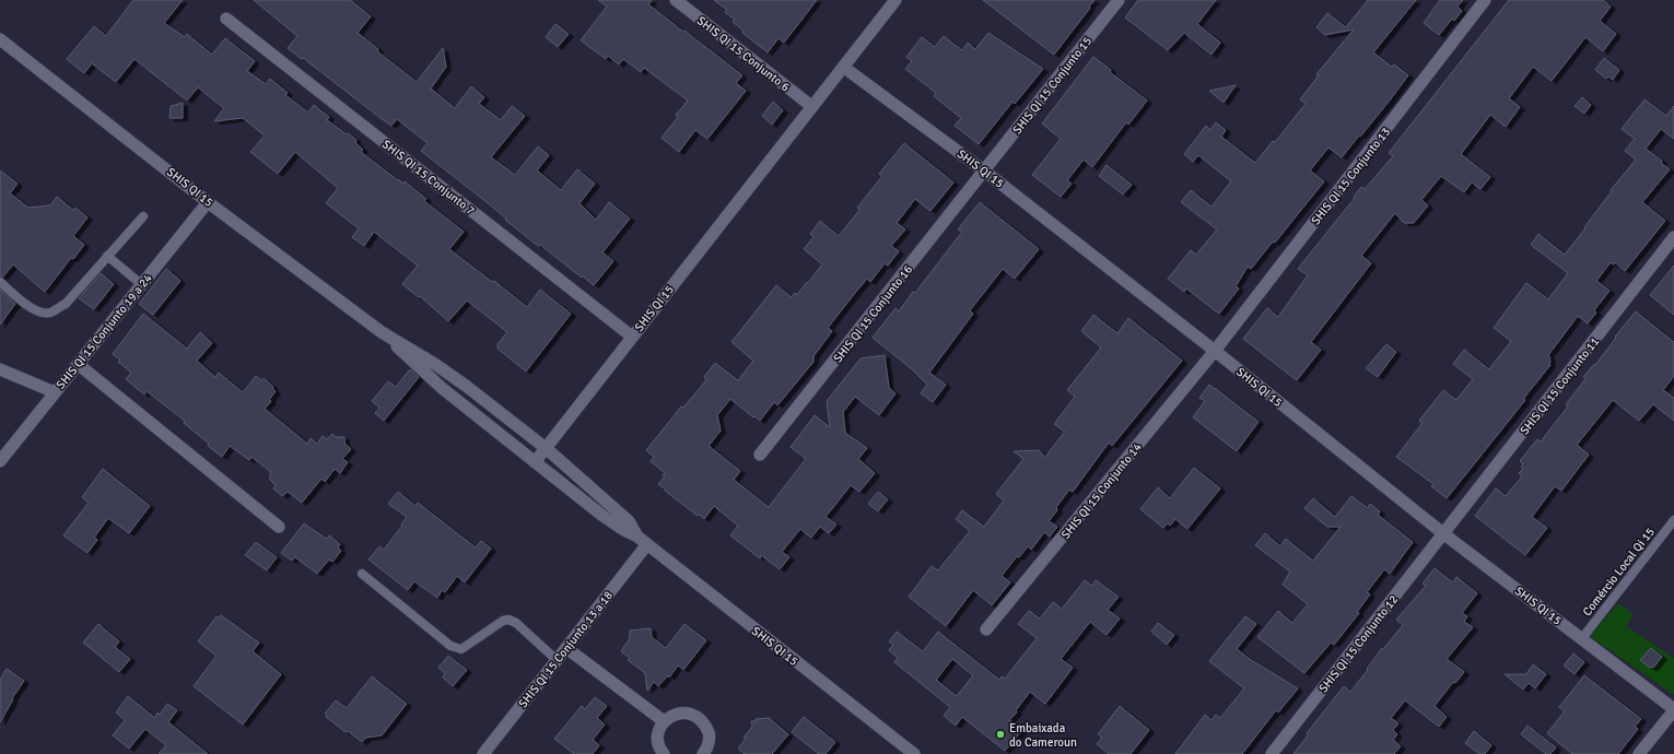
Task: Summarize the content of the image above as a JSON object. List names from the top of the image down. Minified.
{"streets":{"street":["SHIS QI 15 Conjunto 6","SHIS QI 15 Conjunto 15","SHIS QI 15","SHIS QI 15 Conjunto 13","SHIS QI 15 Conjunto 7","SHIS QI 15 Conjunto 16","SHIS QI 15 Conjunto 19 a 24","SHIS QI 15 Conjunto 11","SHIS QI 15 Conjunto 14","SHIS QI 15 Conjunto 12","SHIS QI 15 Conjunto 13 a 18"],"lane":["Comércio Local Qi 15"]},"crossings":[["SHIS QI 15 Conjunto 6","SHIS QI 15"],["SHIS QI 15 Conjunto 15","SHIS QI 15"],["SHIS QI 15 Conjunto 15","SHIS QI 15 Conjunto 16"],["SHIS QI 15","SHIS QI 15 Conjunto 13"],["SHIS QI 15","SHIS QI 15 Conjunto 7"],["SHIS QI 15","SHIS QI 15 Conjunto 16"],["SHIS QI 15","SHIS QI 15 Conjunto 19 a 24"],["SHIS QI 15","SHIS QI 15 Conjunto 11"],["SHIS QI 15","SHIS QI 15 Conjunto 14"],["SHIS QI 15","Comércio Local Qi 15"],["SHIS QI 15","SHIS QI 15 Conjunto 12"],["SHIS QI 15","SHIS QI 15 Conjunto 13 a 18"],["SHIS QI 15 Conjunto 13","SHIS QI 15 Conjunto 14"],["SHIS QI 15 Conjunto 11","SHIS QI 15 Conjunto 12"]],"places":["Embaixada do Cameroun"]}
